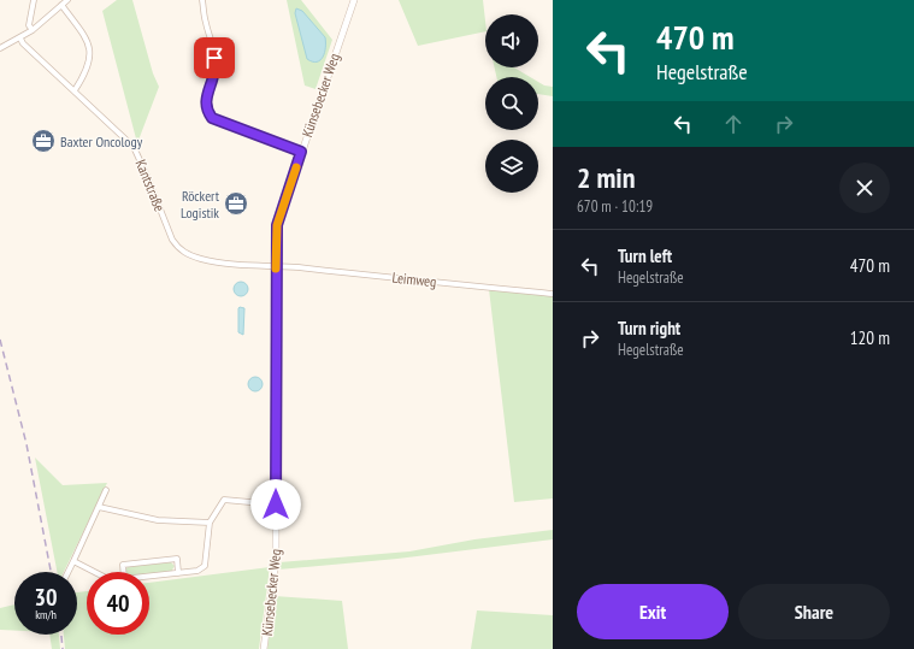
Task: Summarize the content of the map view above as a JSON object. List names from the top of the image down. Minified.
{"streets":{"street":["Künsebecker Weg","Kantstraße","Leimweg"]},"crossings":[["Künsebecker Weg","Kantstraße"],["Künsebecker Weg","Leimweg"],["Kantstraße","Leimweg"]],"places":{"office":["Baxter Oncology","Röckert Logistik"]},"page":{"turn":["470 m","Hegelstraße"],"heading":["2 min","670 m · 10:19"],"list":[{"name":"Turn left","note":"Hegelstraße","value":"470 m"},{"name":"Turn right","note":"Hegelstraße","value":"120 m"}],"speed":"30 km/h","limit":"40","buttons":["Exit","Share"]}}
